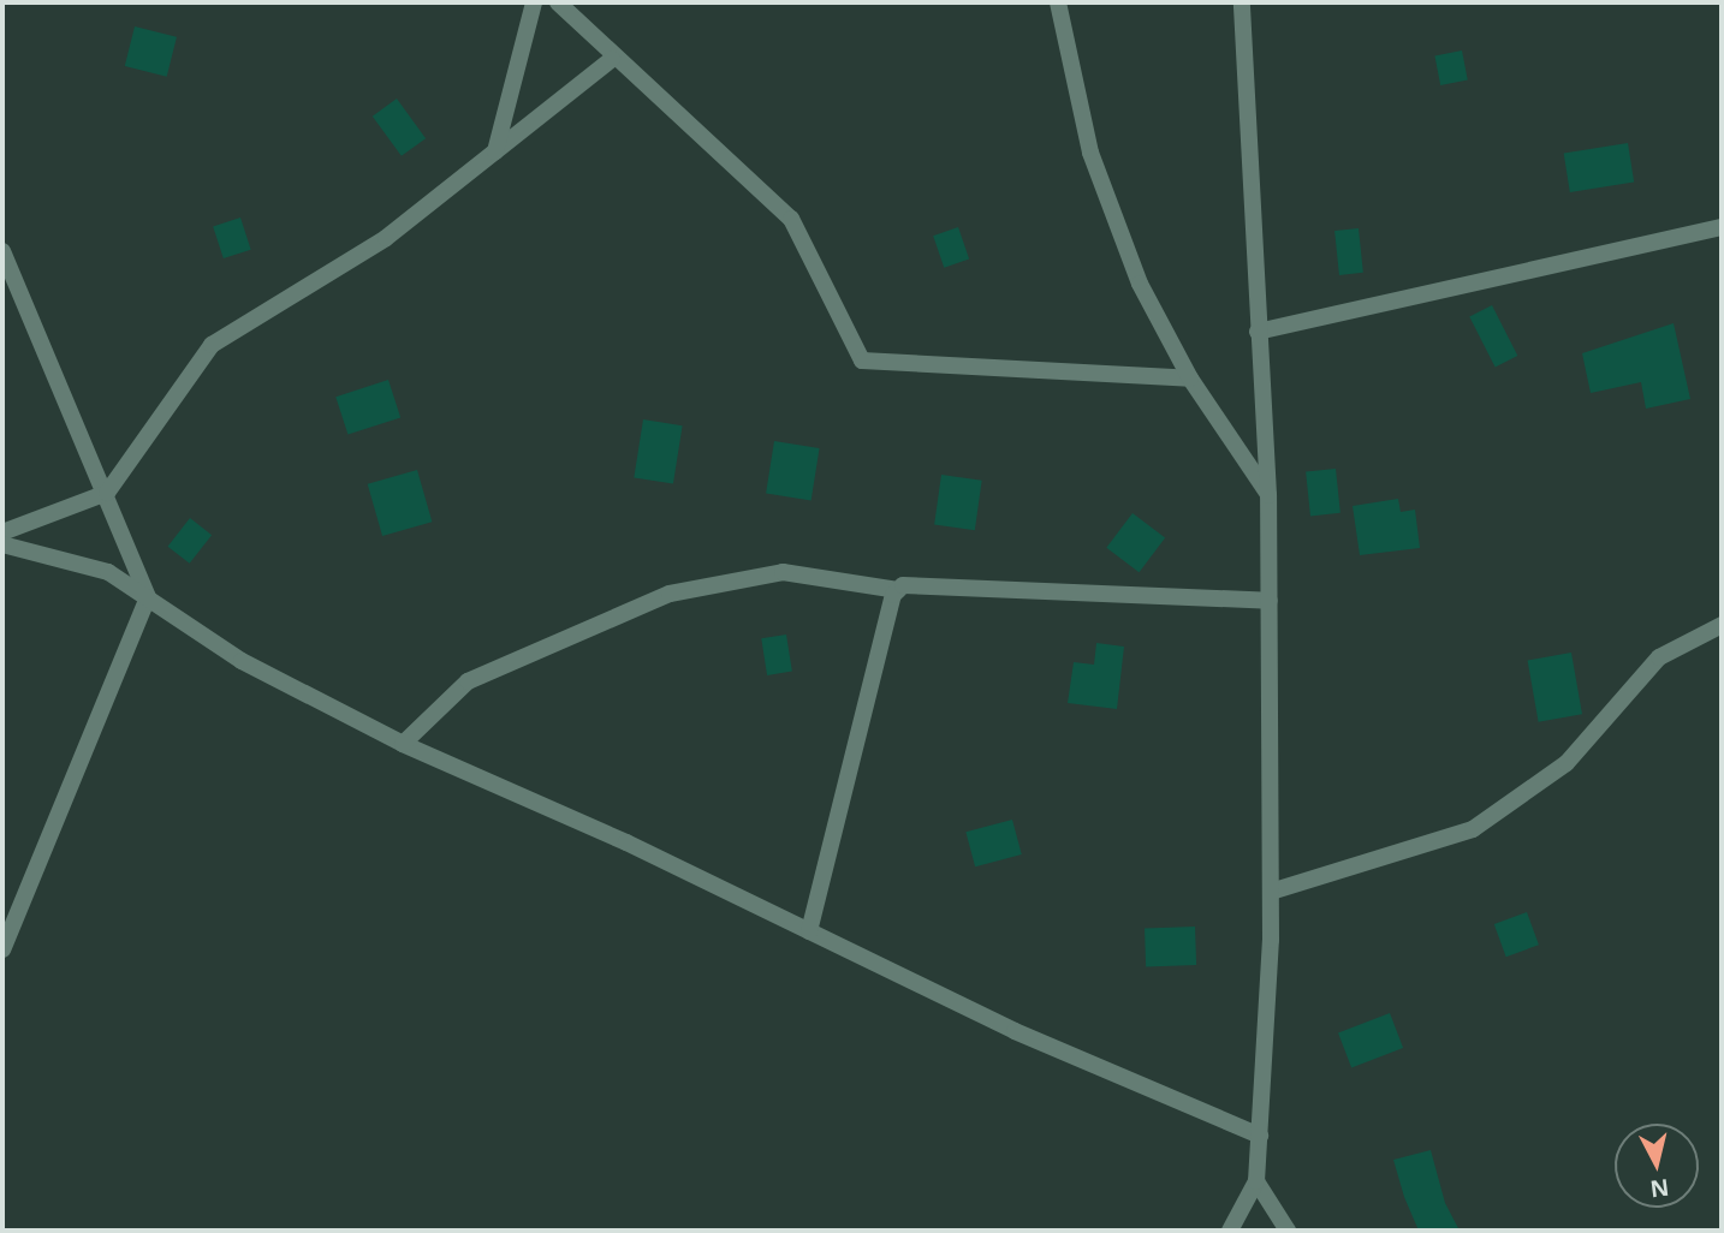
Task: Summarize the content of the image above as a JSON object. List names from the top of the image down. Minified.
{"north":"bottom"}
